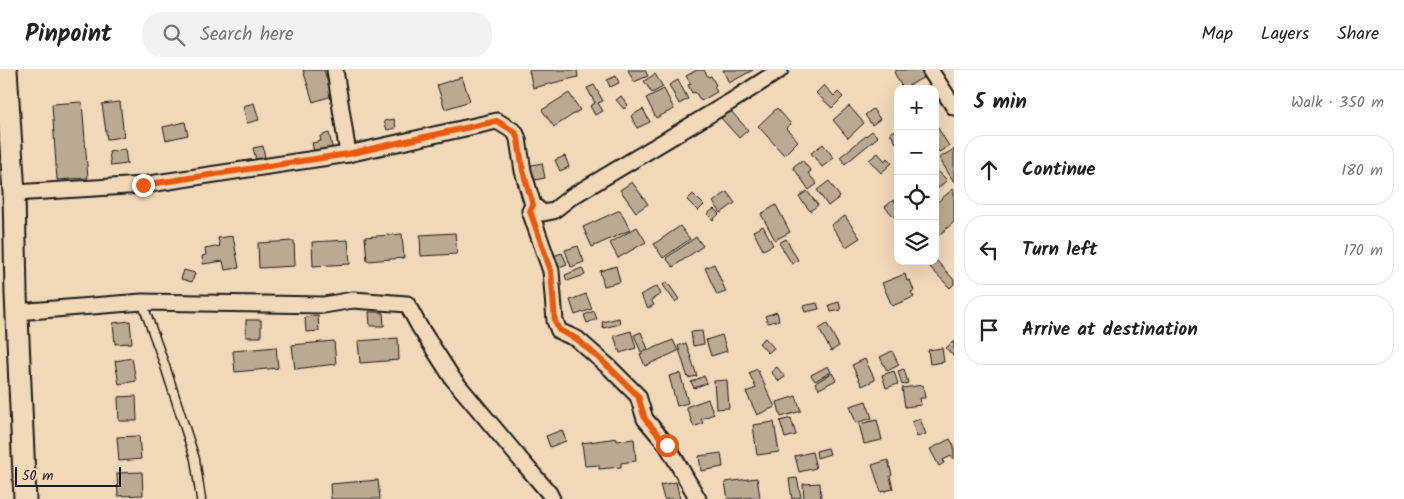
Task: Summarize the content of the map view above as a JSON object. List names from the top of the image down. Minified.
{"scale_bar":"50 m","page":{"header":"Pinpoint","search":"Search here","nav":["Map","Layers","Share"],"heading":["5 min","Walk · 350 m"],"map_buttons":["+","−"],"list":[["Continue","180 m"],["Turn left","170 m"],"Arrive at destination"],"scale":"50 m"}}
